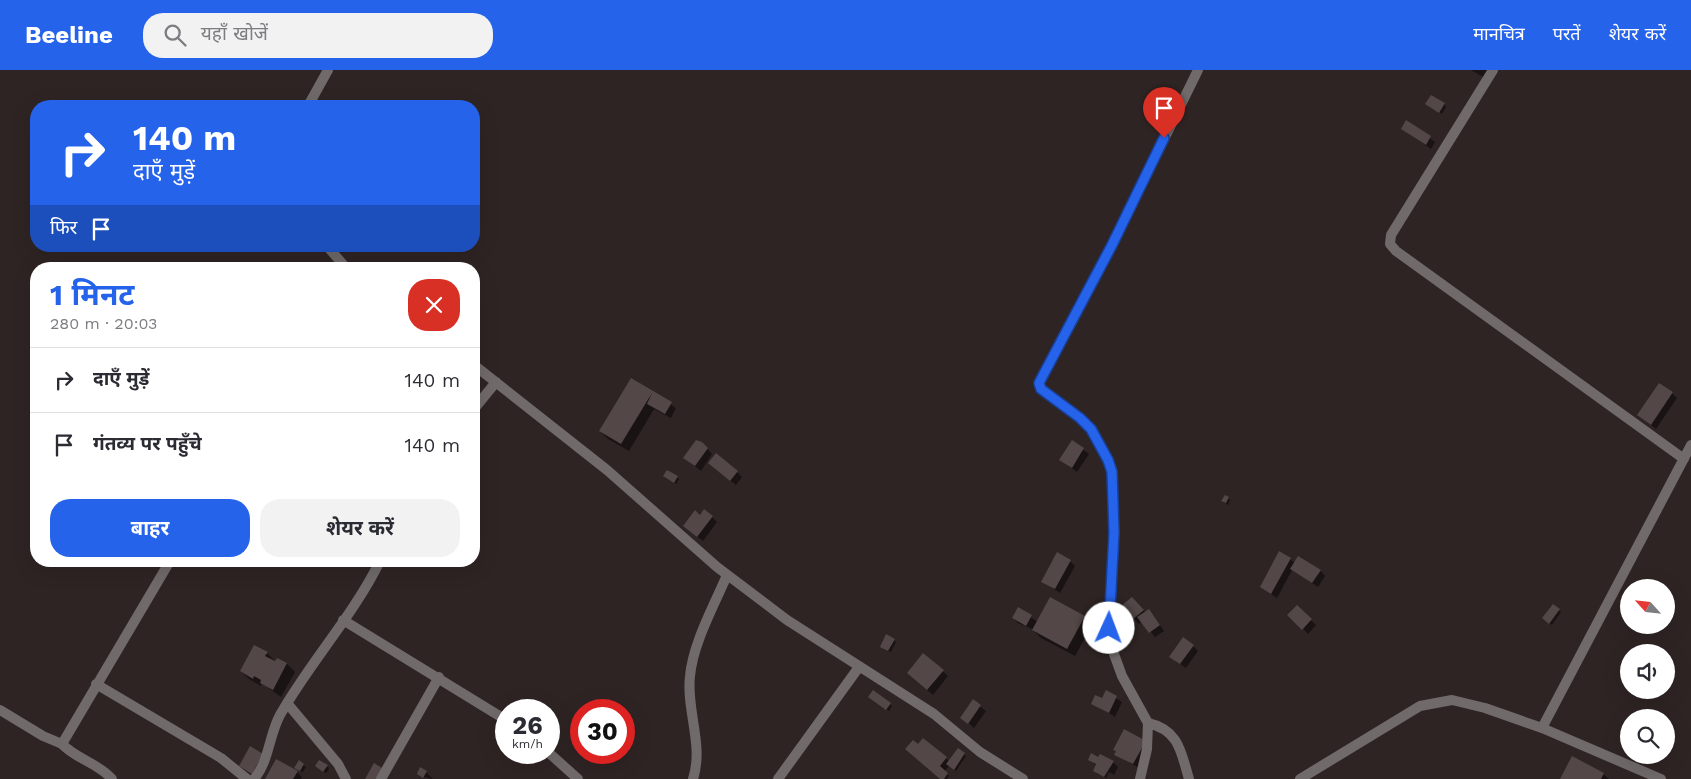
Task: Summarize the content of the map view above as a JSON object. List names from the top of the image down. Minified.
{"north":"top left","page":{"header":"Beeline","search":"यहाँ खोजें","nav":["मानचित्र","परतें","शेयर करें"],"turn":["140 m","दाएँ मुड़ें"],"then":"फिर","heading":["1 मिनट","280 m · 20:03"],"list":[{"name":"दाएँ मुड़ें","value":"140 m"},{"name":"गंतव्य पर पहुँचे","value":"140 m"}],"buttons":["बाहर","शेयर करें"],"speed":"26 km/h","limit":"30"}}
